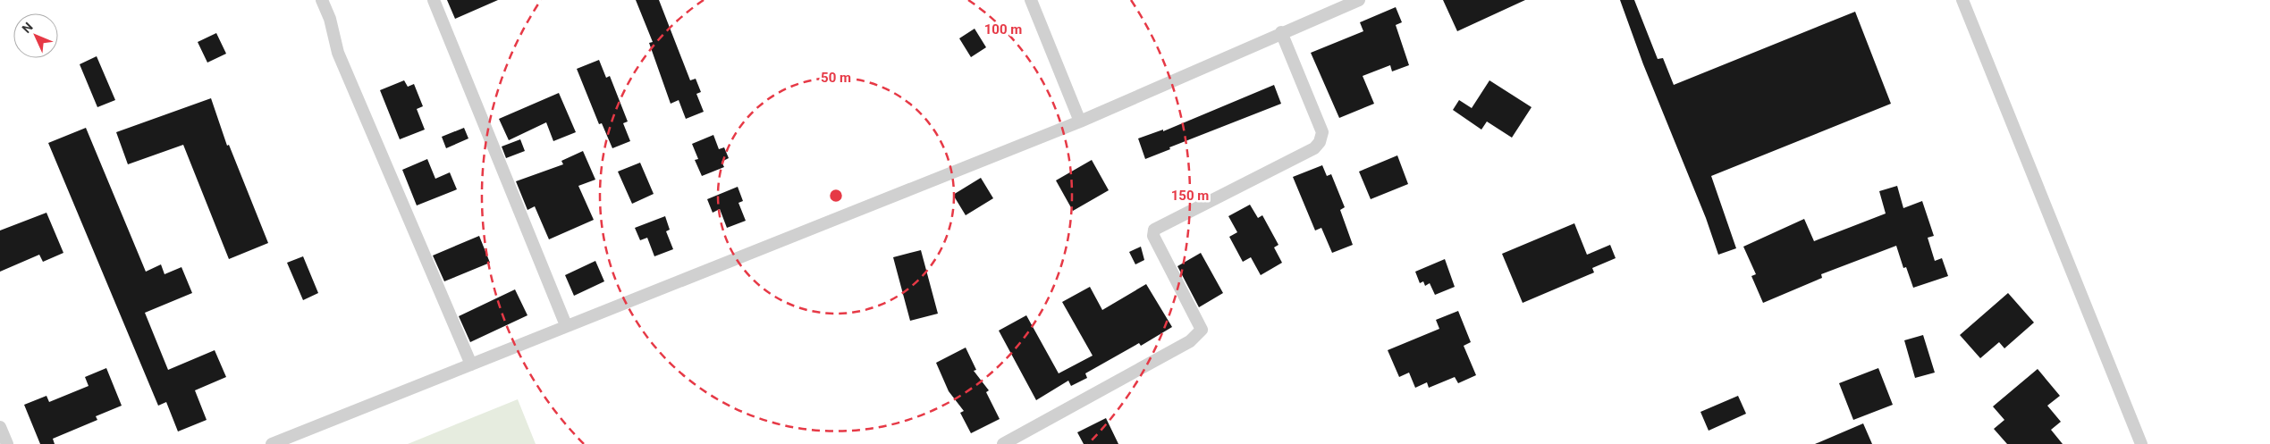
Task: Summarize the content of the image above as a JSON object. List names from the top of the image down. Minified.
{"north":"top left","rings":["100 m","50 m","150 m"]}
